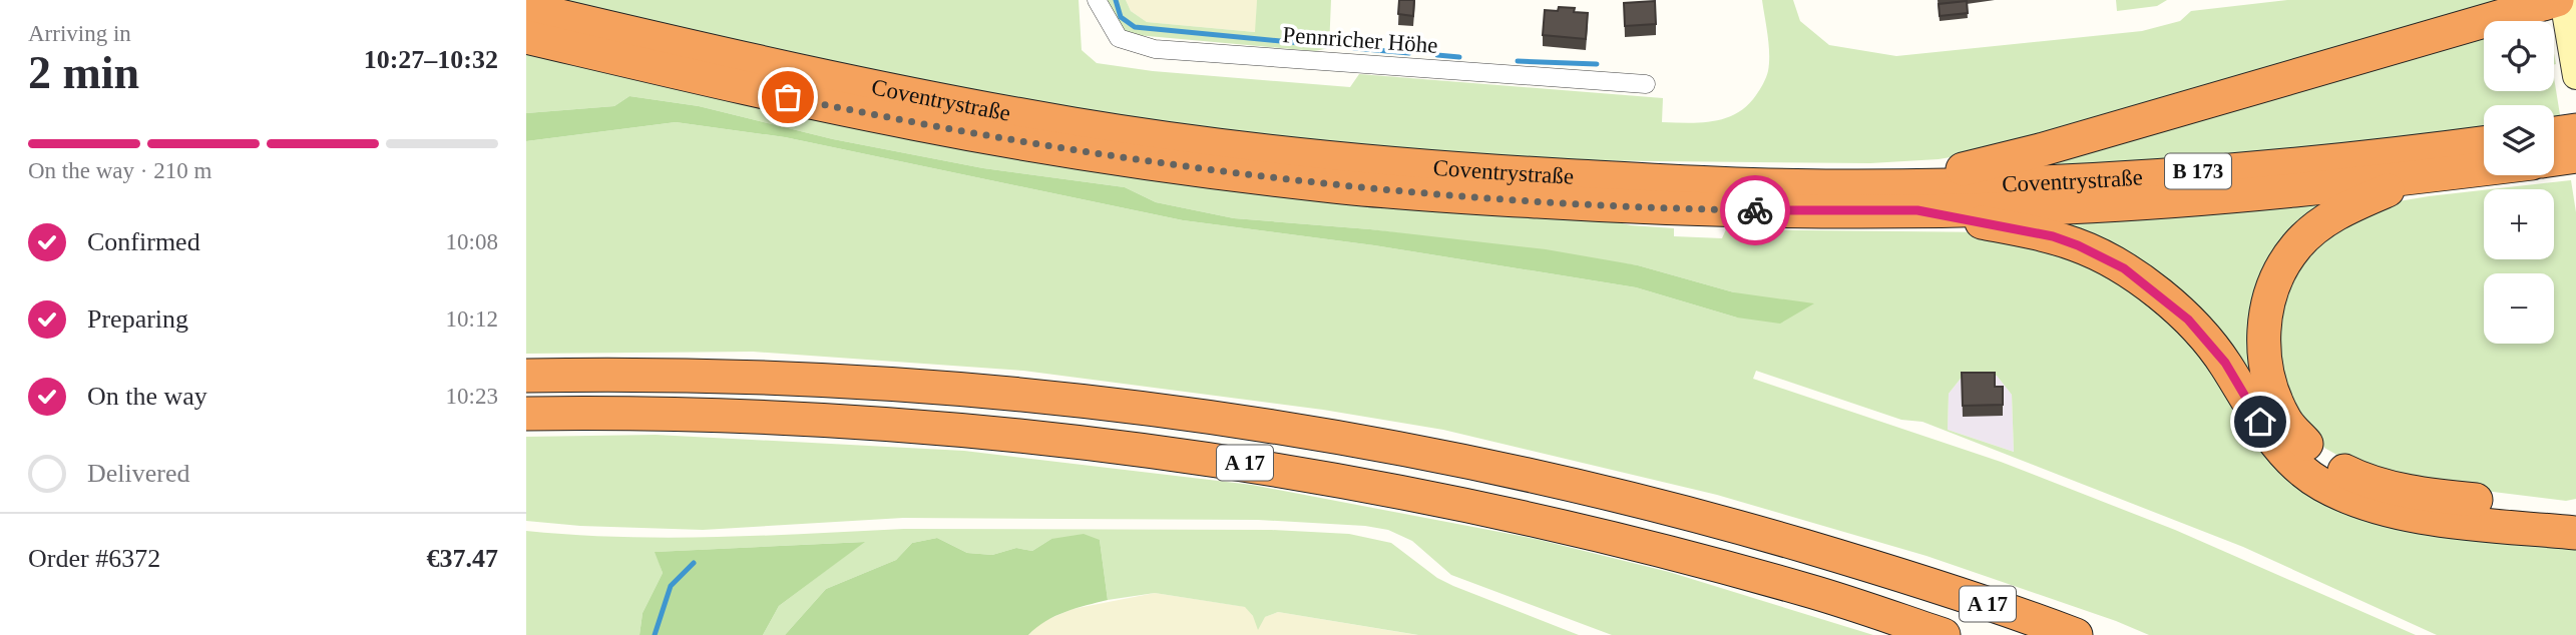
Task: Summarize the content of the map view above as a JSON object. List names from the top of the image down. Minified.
{"streets":{"highway":["Coventrystraße","B 173","A 17"],"street":["Pennricher Höhe"]},"crossings":[["Coventrystraße","B 173"]],"page":{"heading":["2 min","Arriving in","10:27–10:32"],"panel":["Order #6372","€37.47"],"map_buttons":["+","−"],"bar":"On the way · 210 m","list":[["Confirmed","10:08"],["Preparing","10:12"],["On the way","10:23"],"Delivered"]}}
